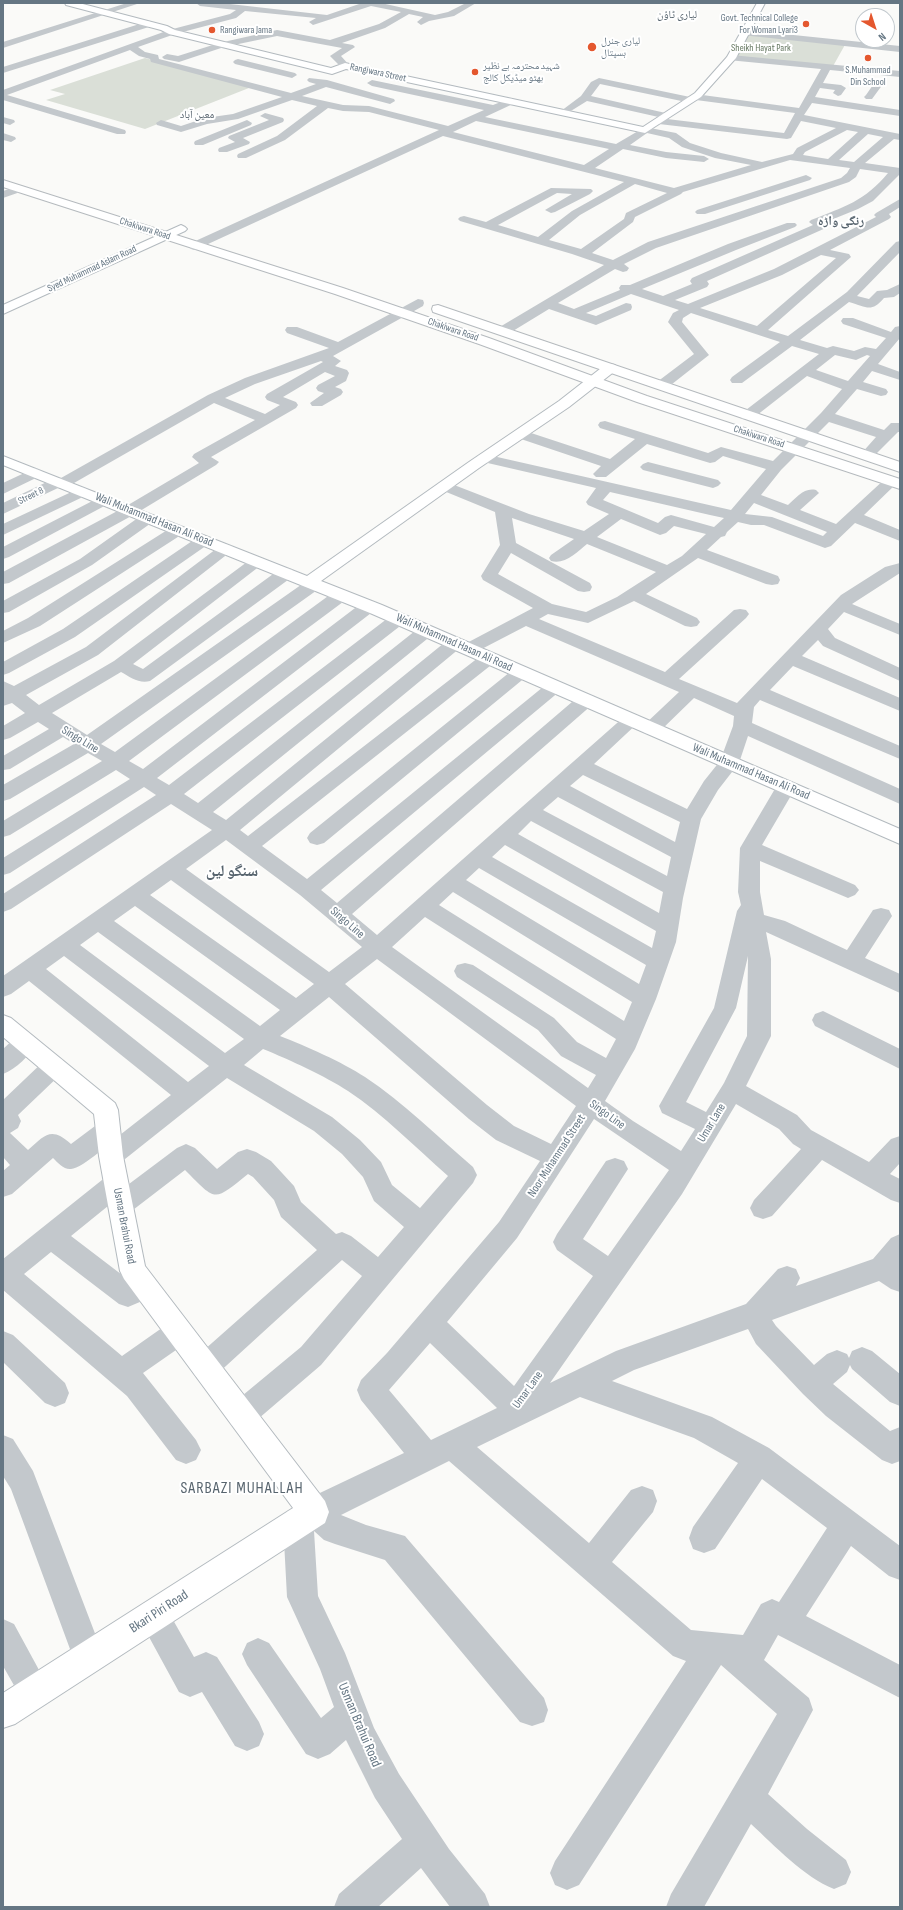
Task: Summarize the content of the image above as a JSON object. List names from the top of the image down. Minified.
{"streets":{"street":["Rangiwara Street","Chakiwara Road","Syed Muhammad Aslam Road","Street 8","Wali Muhammad Hasan Ali Road","Singo Line","Umar Lane","Noor Muhammad Street","Usman Brahui Road","Bkari Piri Road"]},"crossings":[["Chakiwara Road","Syed Muhammad Aslam Road"],["Street 8","Wali Muhammad Hasan Ali Road"],["Wali Muhammad Hasan Ali Road","Umar Lane"],["Wali Muhammad Hasan Ali Road","Noor Muhammad Street"],["Singo Line","Umar Lane"],["Singo Line","Noor Muhammad Street"],["Usman Brahui Road","Bkari Piri Road"]],"districts":["لیاری ٹاؤن","معین آباد","رنگی واڑہ","سنگو لین","SARBAZI MUHALLAH"],"parks":["Sheikh Hayat Park"],"places":["Govt. Technical College For Woman Lyari3","Rangiwara Jama","لیاری جنرل ہسپتال","S.Muhammad Din School","شہید محترمہ بے نظیر بھٹو میڈیکل کالج"],"north":"bottom right"}
